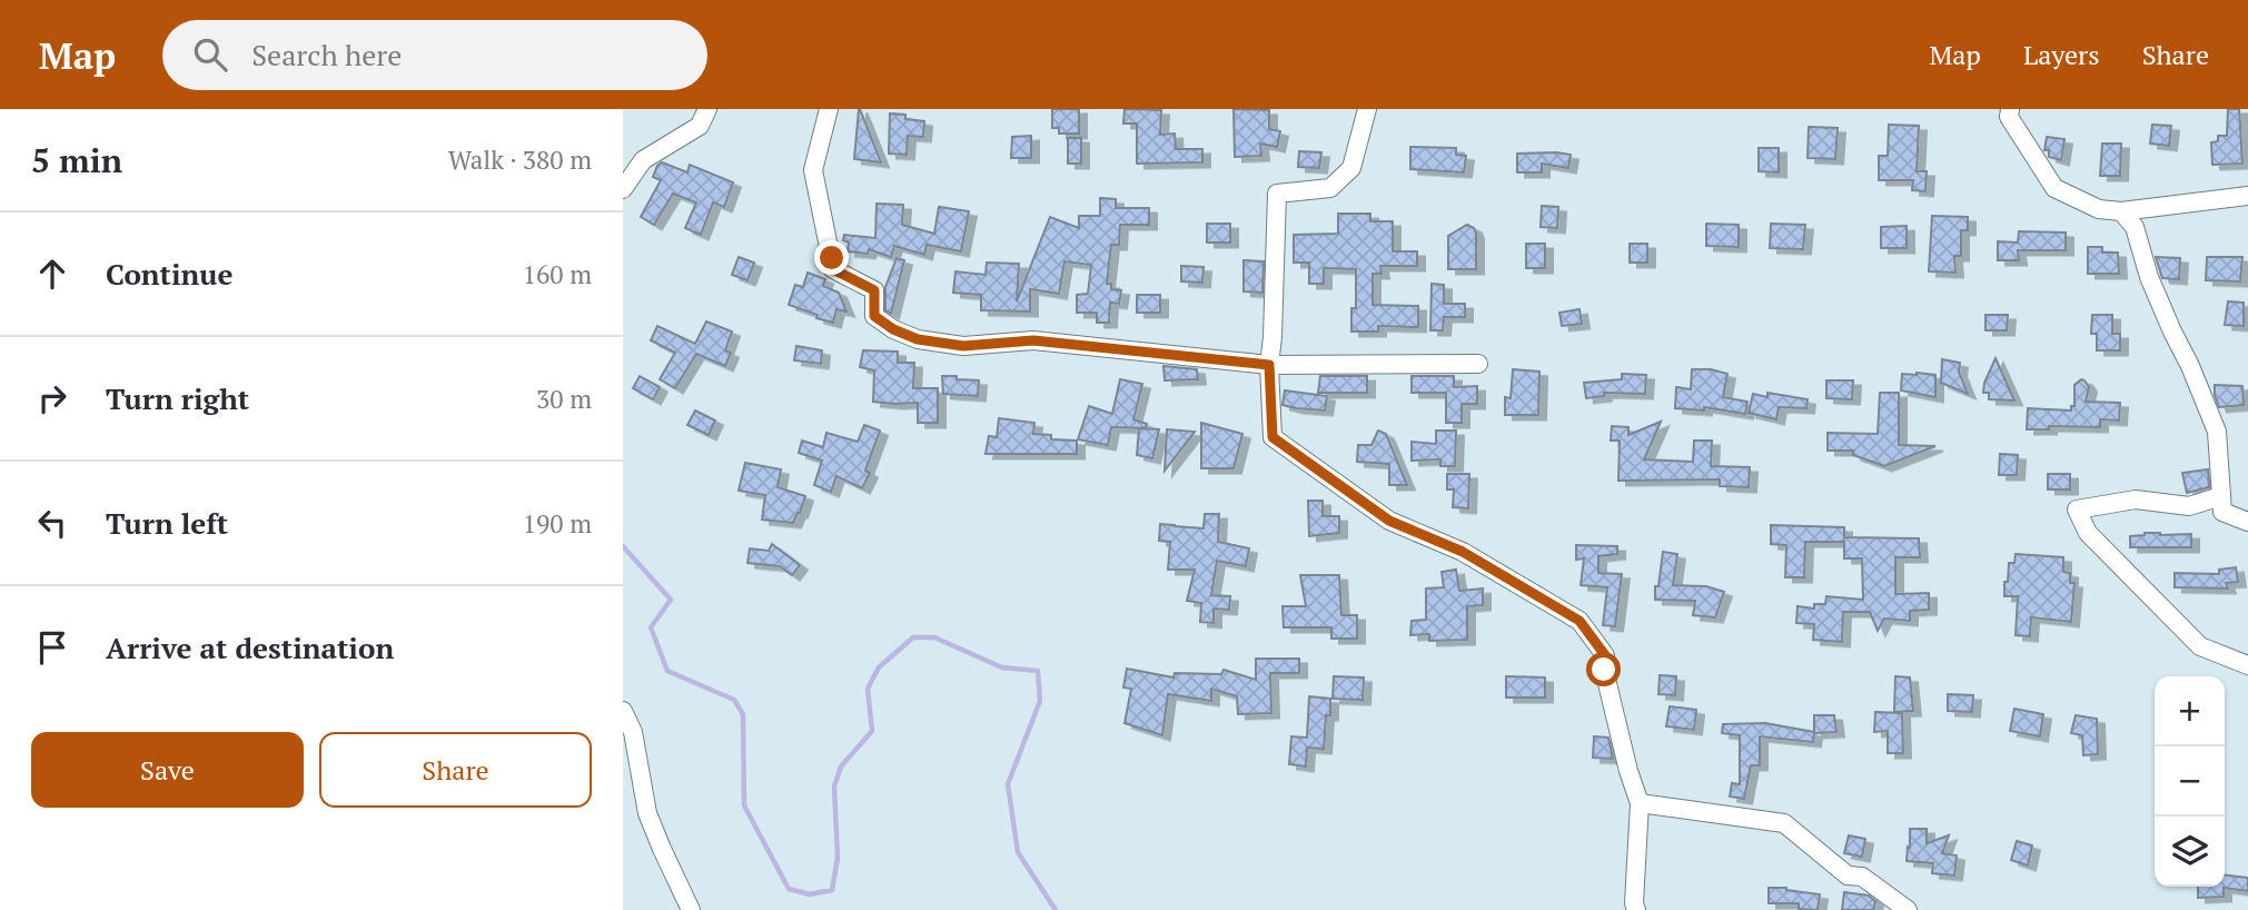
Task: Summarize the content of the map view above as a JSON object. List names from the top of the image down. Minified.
{"page":{"header":"Map","search":"Search here","nav":["Map","Layers","Share"],"heading":["5 min","Walk · 380 m"],"list":[["Continue","160 m"],["Turn right","30 m"],["Turn left","190 m"],"Arrive at destination"],"map_buttons":["+","−"],"buttons":["Save","Share"]}}
